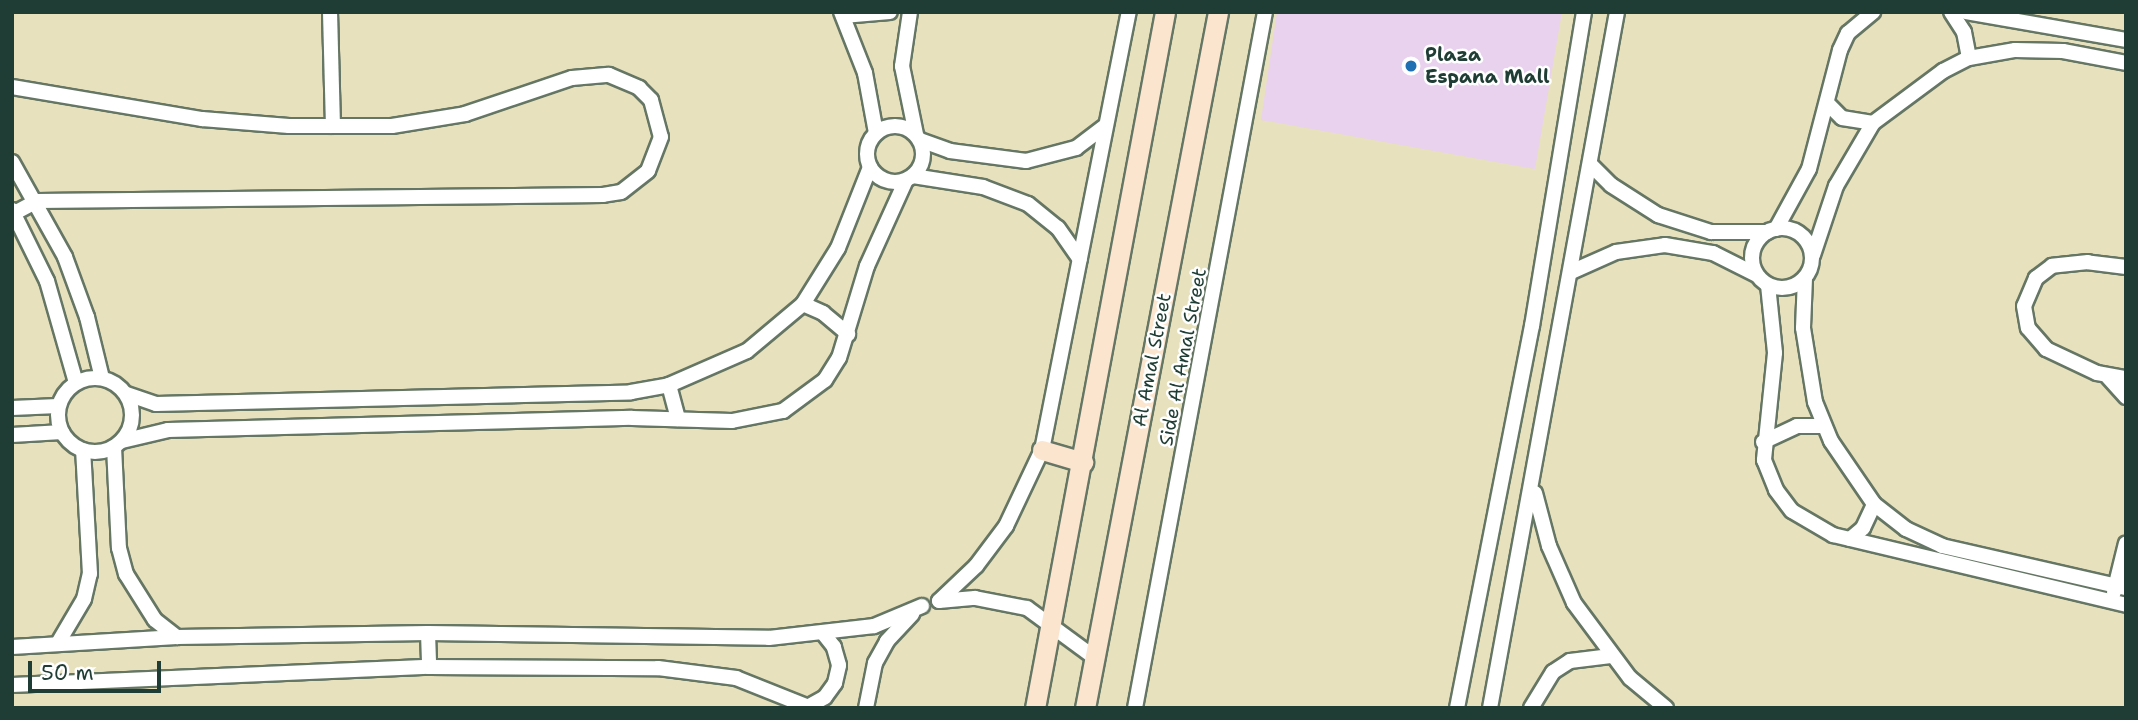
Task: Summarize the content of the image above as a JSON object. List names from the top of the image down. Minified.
{"streets":{"main road":["Al Amal Street"],"street":["Side Al Amal Street"]},"places":["Plaza Espana Mall"],"scale_bar":"50 m"}
